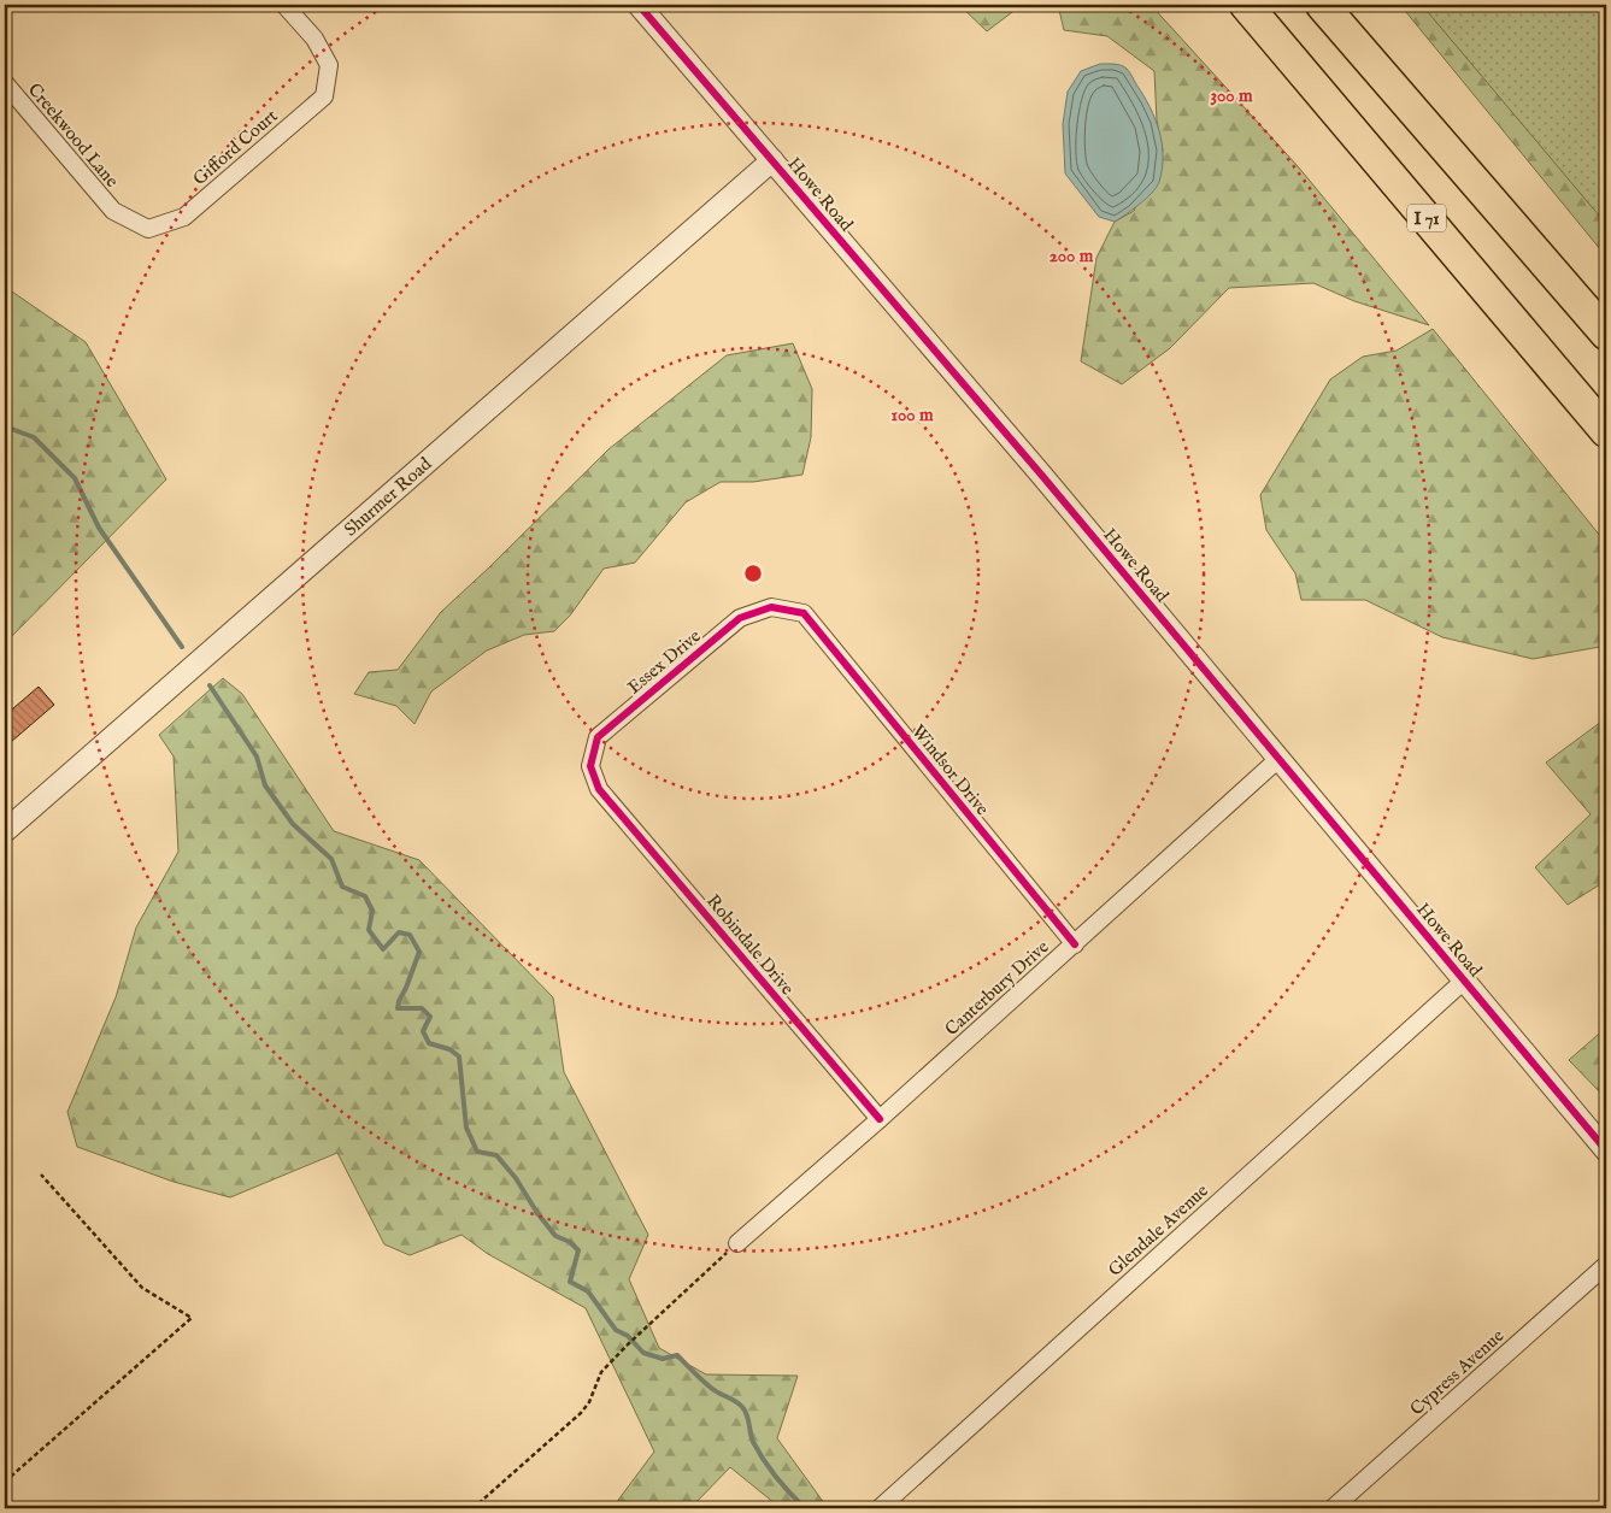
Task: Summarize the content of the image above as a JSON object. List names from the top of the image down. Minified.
{"streets":{"highway":["I 71"],"street":["Creekwood Lane","Gifford Court","Howe Road","Shurmer Road","Essex Drive","Windsor Drive","Robindale Drive","Canterbury Drive","Glendale Avenue","Cypress Avenue"]},"crossings":[["Creekwood Lane","Gifford Court"],["Howe Road","Shurmer Road"],["Howe Road","Canterbury Drive"],["Howe Road","Glendale Avenue"],["Essex Drive","Windsor Drive"],["Essex Drive","Robindale Drive"],["Windsor Drive","Canterbury Drive"],["Robindale Drive","Canterbury Drive"]],"rings":["300 m","200 m","100 m"]}
